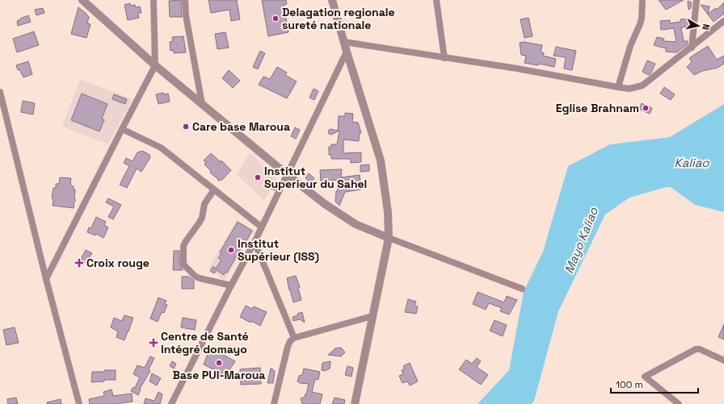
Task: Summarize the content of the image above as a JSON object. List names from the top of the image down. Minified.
{"water":["Kaliao","Mayo Kaliao"],"places":{"other":["Delagation regionale sureté nationale","Eglise Brahnam","Care base Maroua","Institut Superieur du Sahel","Institut Supérieur (ISS)","Base PUI-Maroua"],"health":["Croix rouge","Centre de Santé Intégré domayo"]},"scale_bar":"100 m","north":"right"}
